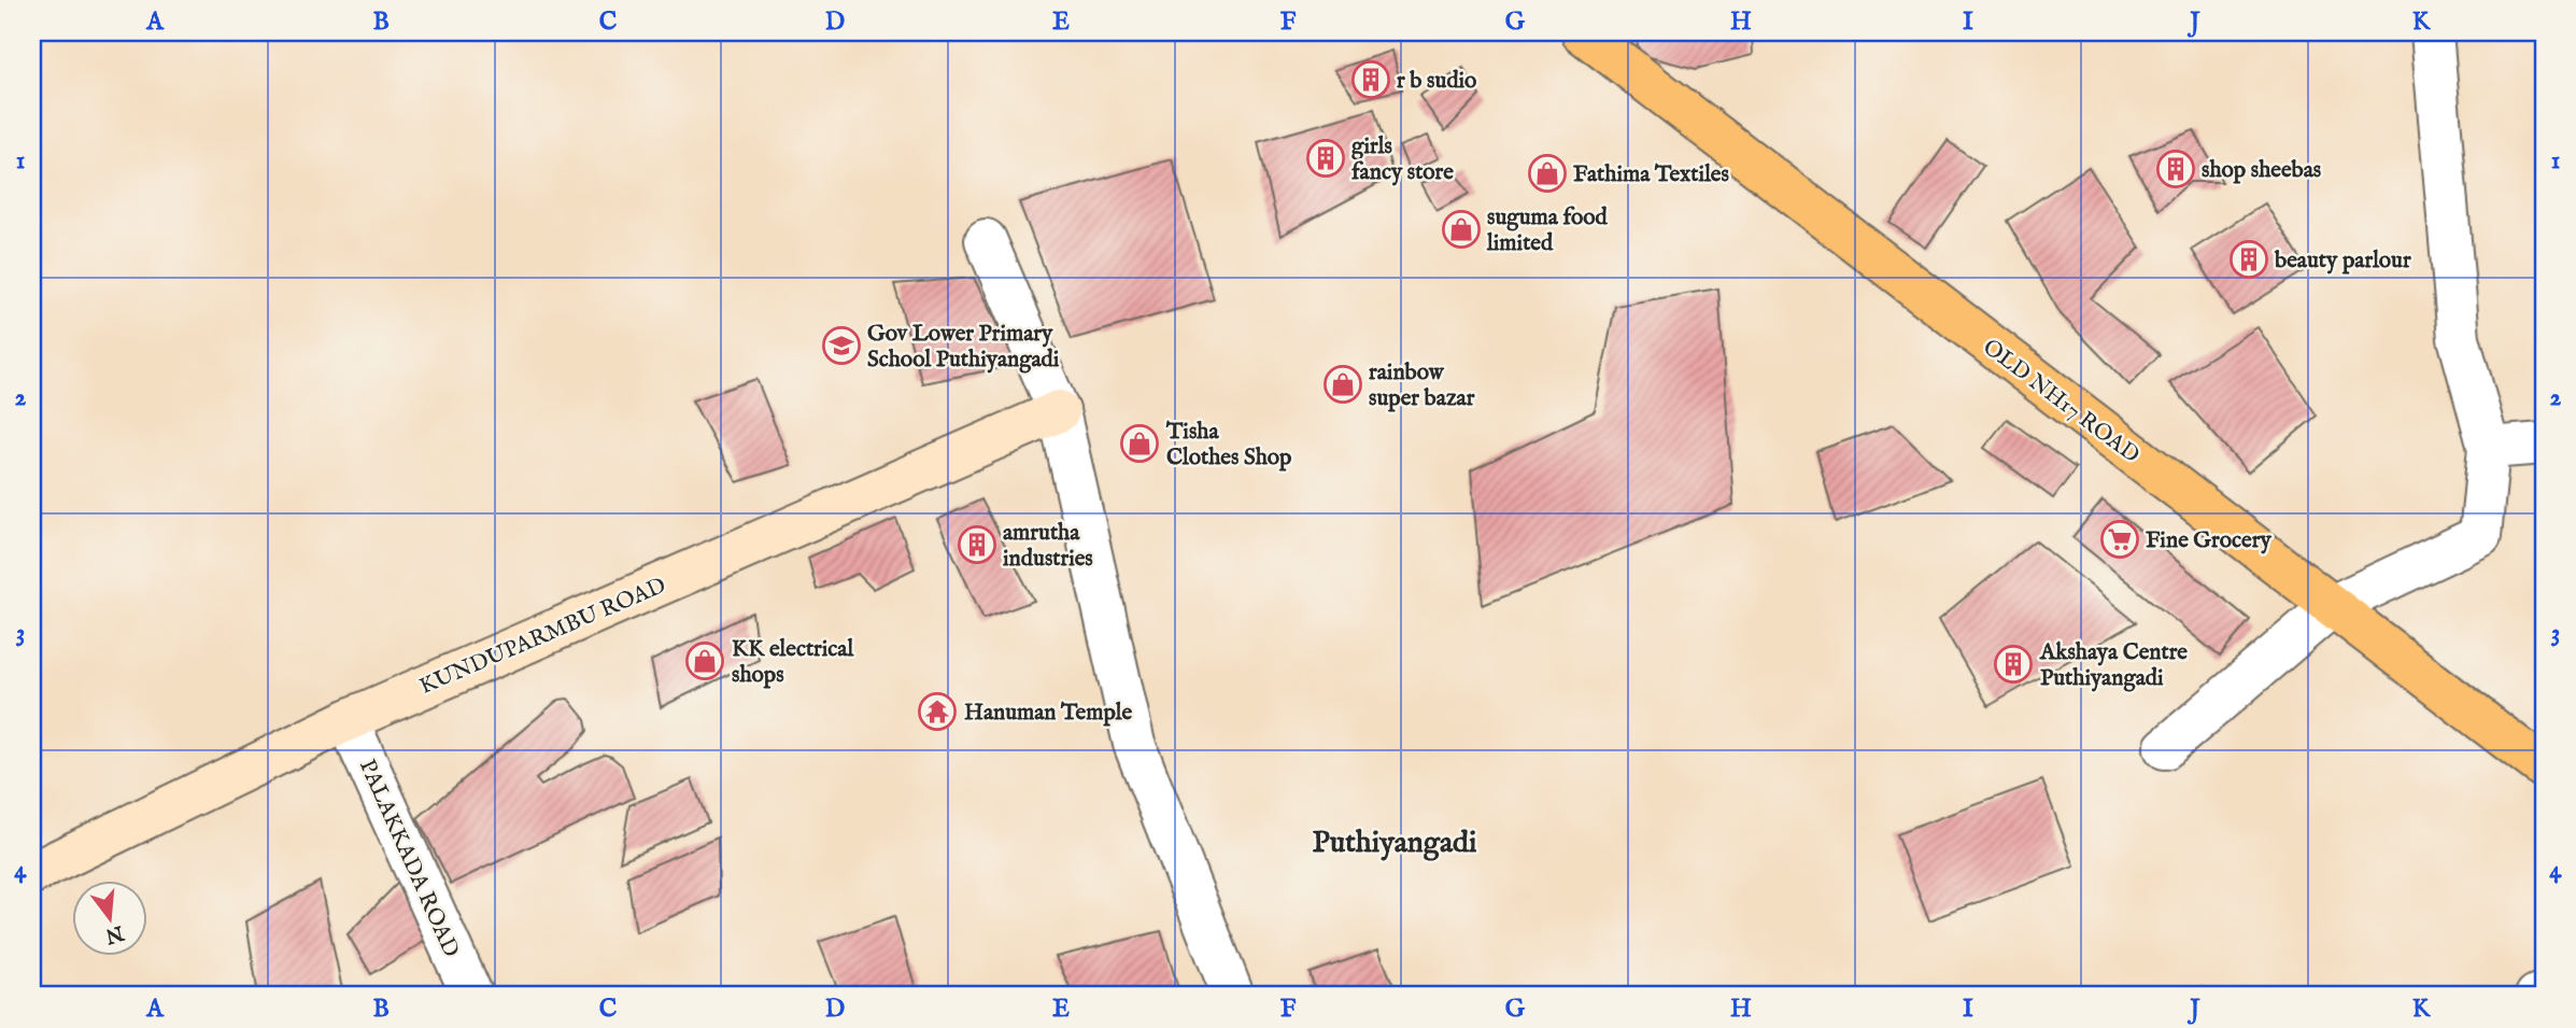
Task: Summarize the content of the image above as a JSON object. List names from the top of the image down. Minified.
{"streets":{"main road":["OLD NH17 ROAD","KUNDUPARMBU ROAD"],"street":["PALAKKADA ROAD"]},"crossings":[["KUNDUPARMBU ROAD","PALAKKADA ROAD"]],"districts":["Puthiyangadi"],"places":{"building":["r b sudio","girls fancy store","shop sheebas","beauty parlour","amrutha industries","Akshaya Centre Puthiyangadi"],"shop":["Fathima Textiles","suguma food limited","rainbow super bazar","Tisha Clothes Shop","KK electrical shops"],"school or university":["Gov Lower Primary School Puthiyangadi"],"supermarket":["Fine Grocery"],"temple":["Hanuman Temple"]},"north":"bottom","grid":{"columns":["A","B","C","D","E","F","G","H","I","J","K"],"rows":["1","2","3","4"]}}
